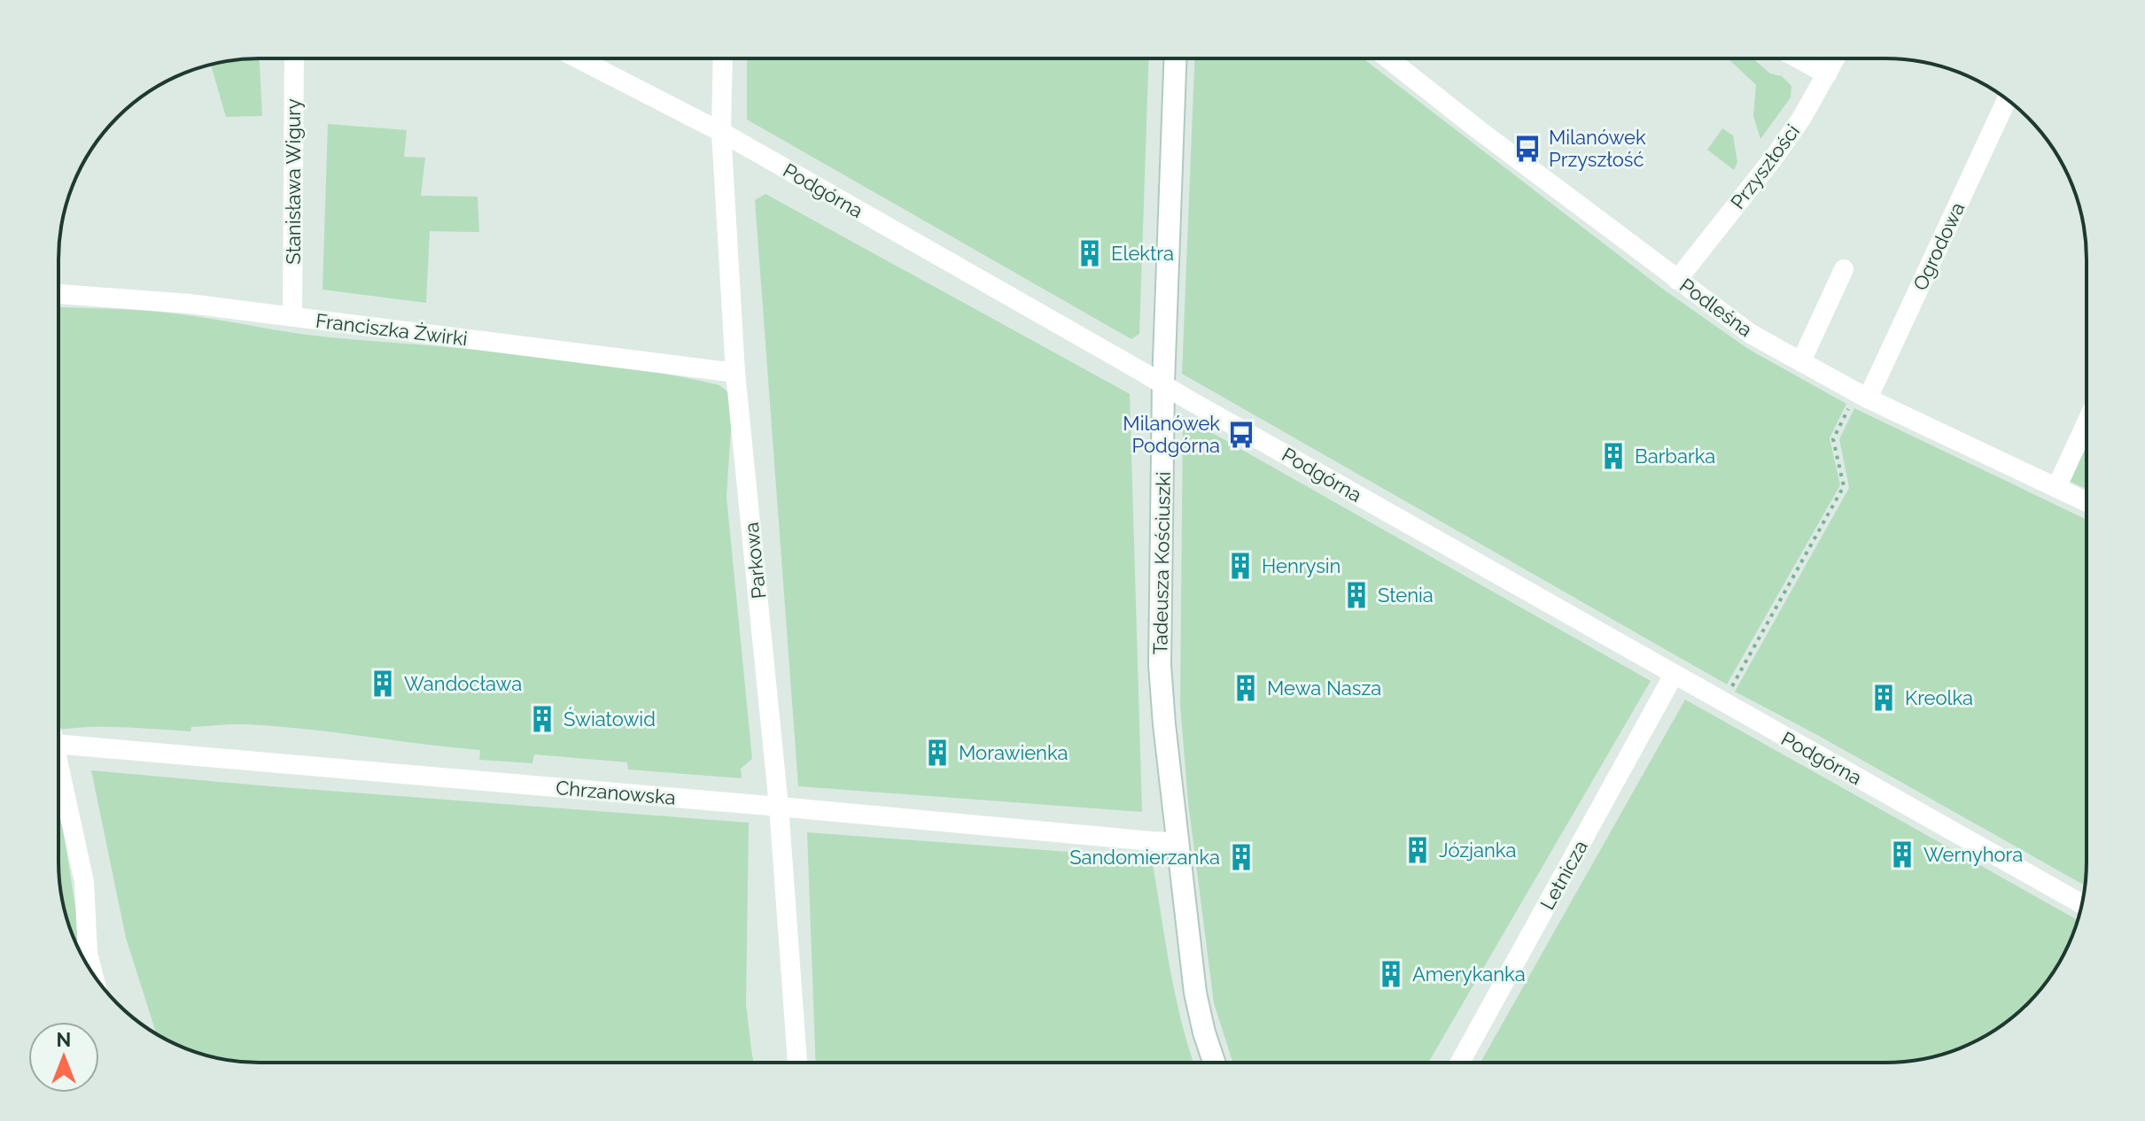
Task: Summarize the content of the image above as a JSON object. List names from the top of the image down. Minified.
{"streets":{"street":["Przyszłości","Stanisława Wigury","Podgórna","Ogrodowa","Podleśna","Franciszka Żwirki","Parkowa","Tadeusza Kościuszki","Chrzanowska","Letnicza"]},"crossings":[["Przyszłości","Podleśna"],["Stanisława Wigury","Franciszka Żwirki"],["Podgórna","Parkowa"],["Podgórna","Tadeusza Kościuszki"],["Podgórna","Letnicza"],["Ogrodowa","Podleśna"],["Franciszka Żwirki","Parkowa"],["Parkowa","Chrzanowska"],["Tadeusza Kościuszki","Chrzanowska"]],"places":{"bus stop":["Milanówek Przyszłość","Milanówek Podgórna"],"building":["Elektra","Barbarka","Henrysin","Stenia","Wandocława","Mewa Nasza","Kreolka","Światowid","Morawienka","Józjanka","Wernyhora","Sandomierzanka","Amerykanka"]},"north":"top"}
